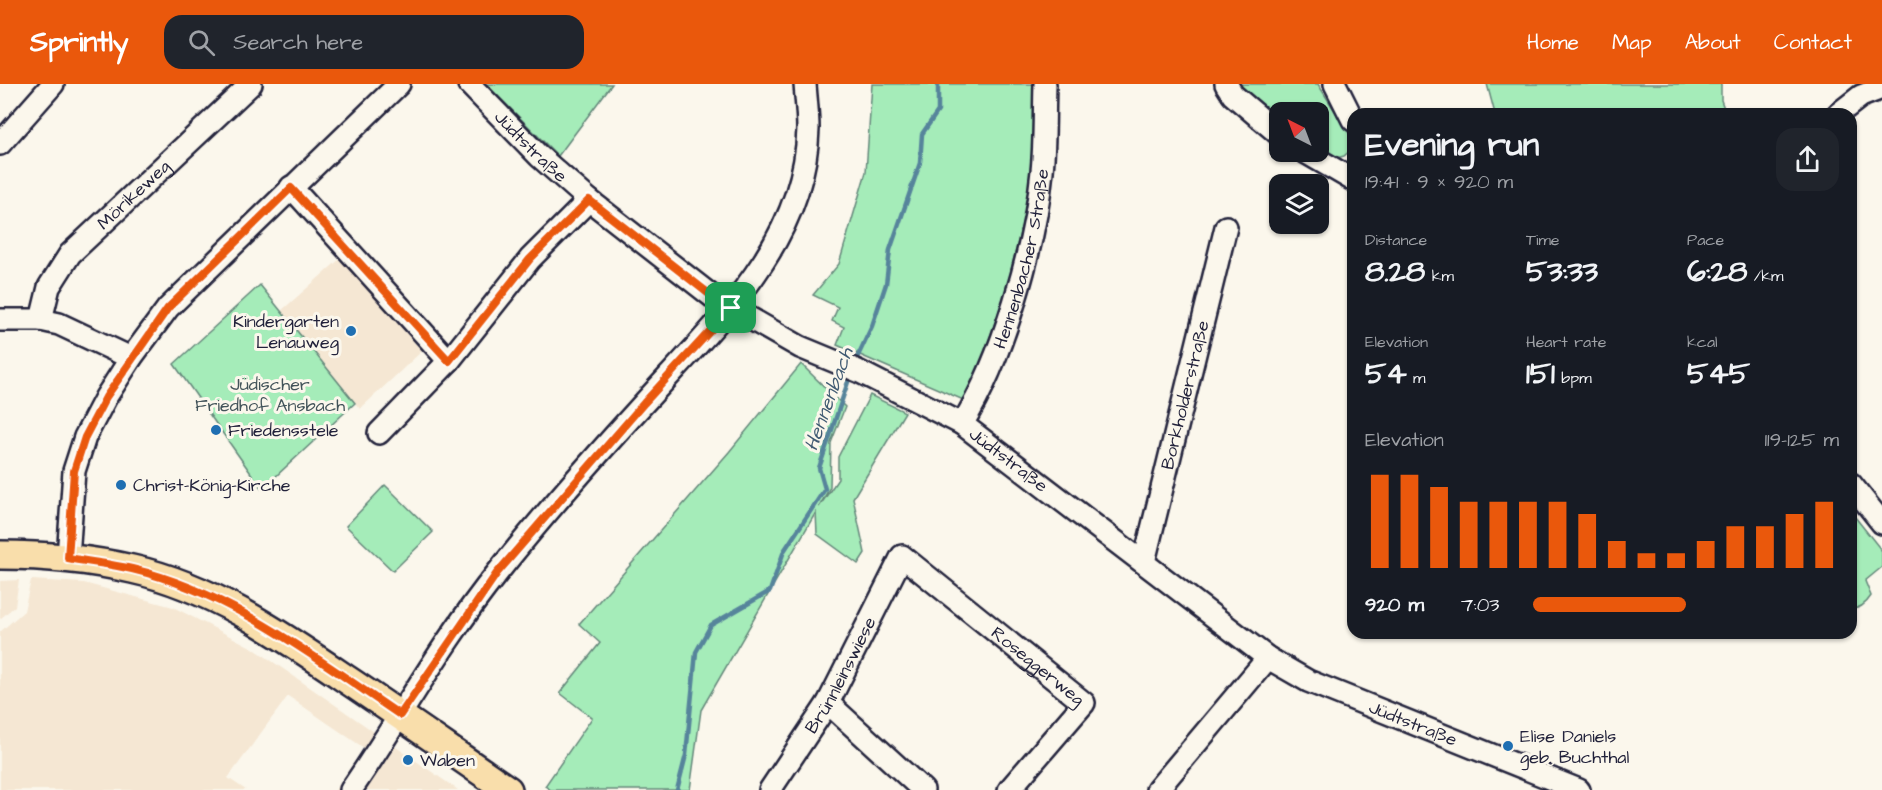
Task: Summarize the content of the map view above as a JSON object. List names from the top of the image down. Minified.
{"streets":{"street":["Jüdtstraße","Mörikeweg","Hennenbacher Straße","Borkholderstraße","Roseggerweg","Brünnleinswiese"]},"crossings":[["Jüdtstraße","Hennenbacher Straße"],["Jüdtstraße","Borkholderstraße"],["Roseggerweg","Brünnleinswiese"]],"water":["Hennenbach"],"parks":["Jüdischer Friedhof Ansbach"],"places":["Kindergarten Lenauweg","Friedensstele","Christ-König-Kirche","Elise Daniels geb. Buchthal","Waben"],"north":"top left","page":{"header":"Sprintly","search":"Search here","nav":["Home","Map","About","Contact"],"heading":["Evening run","19:41 · 9 × 920 m"],"stats":[["Distance","8.28 km"],["Time","53:33"],["Pace","6:28 /km"],["Elevation","54 m"],["Heart rate","151 bpm"],["kcal","545"]],"chart":["Elevation","119–125 m"],"list":[{"name":"920 m","note":"7:03"}]}}
